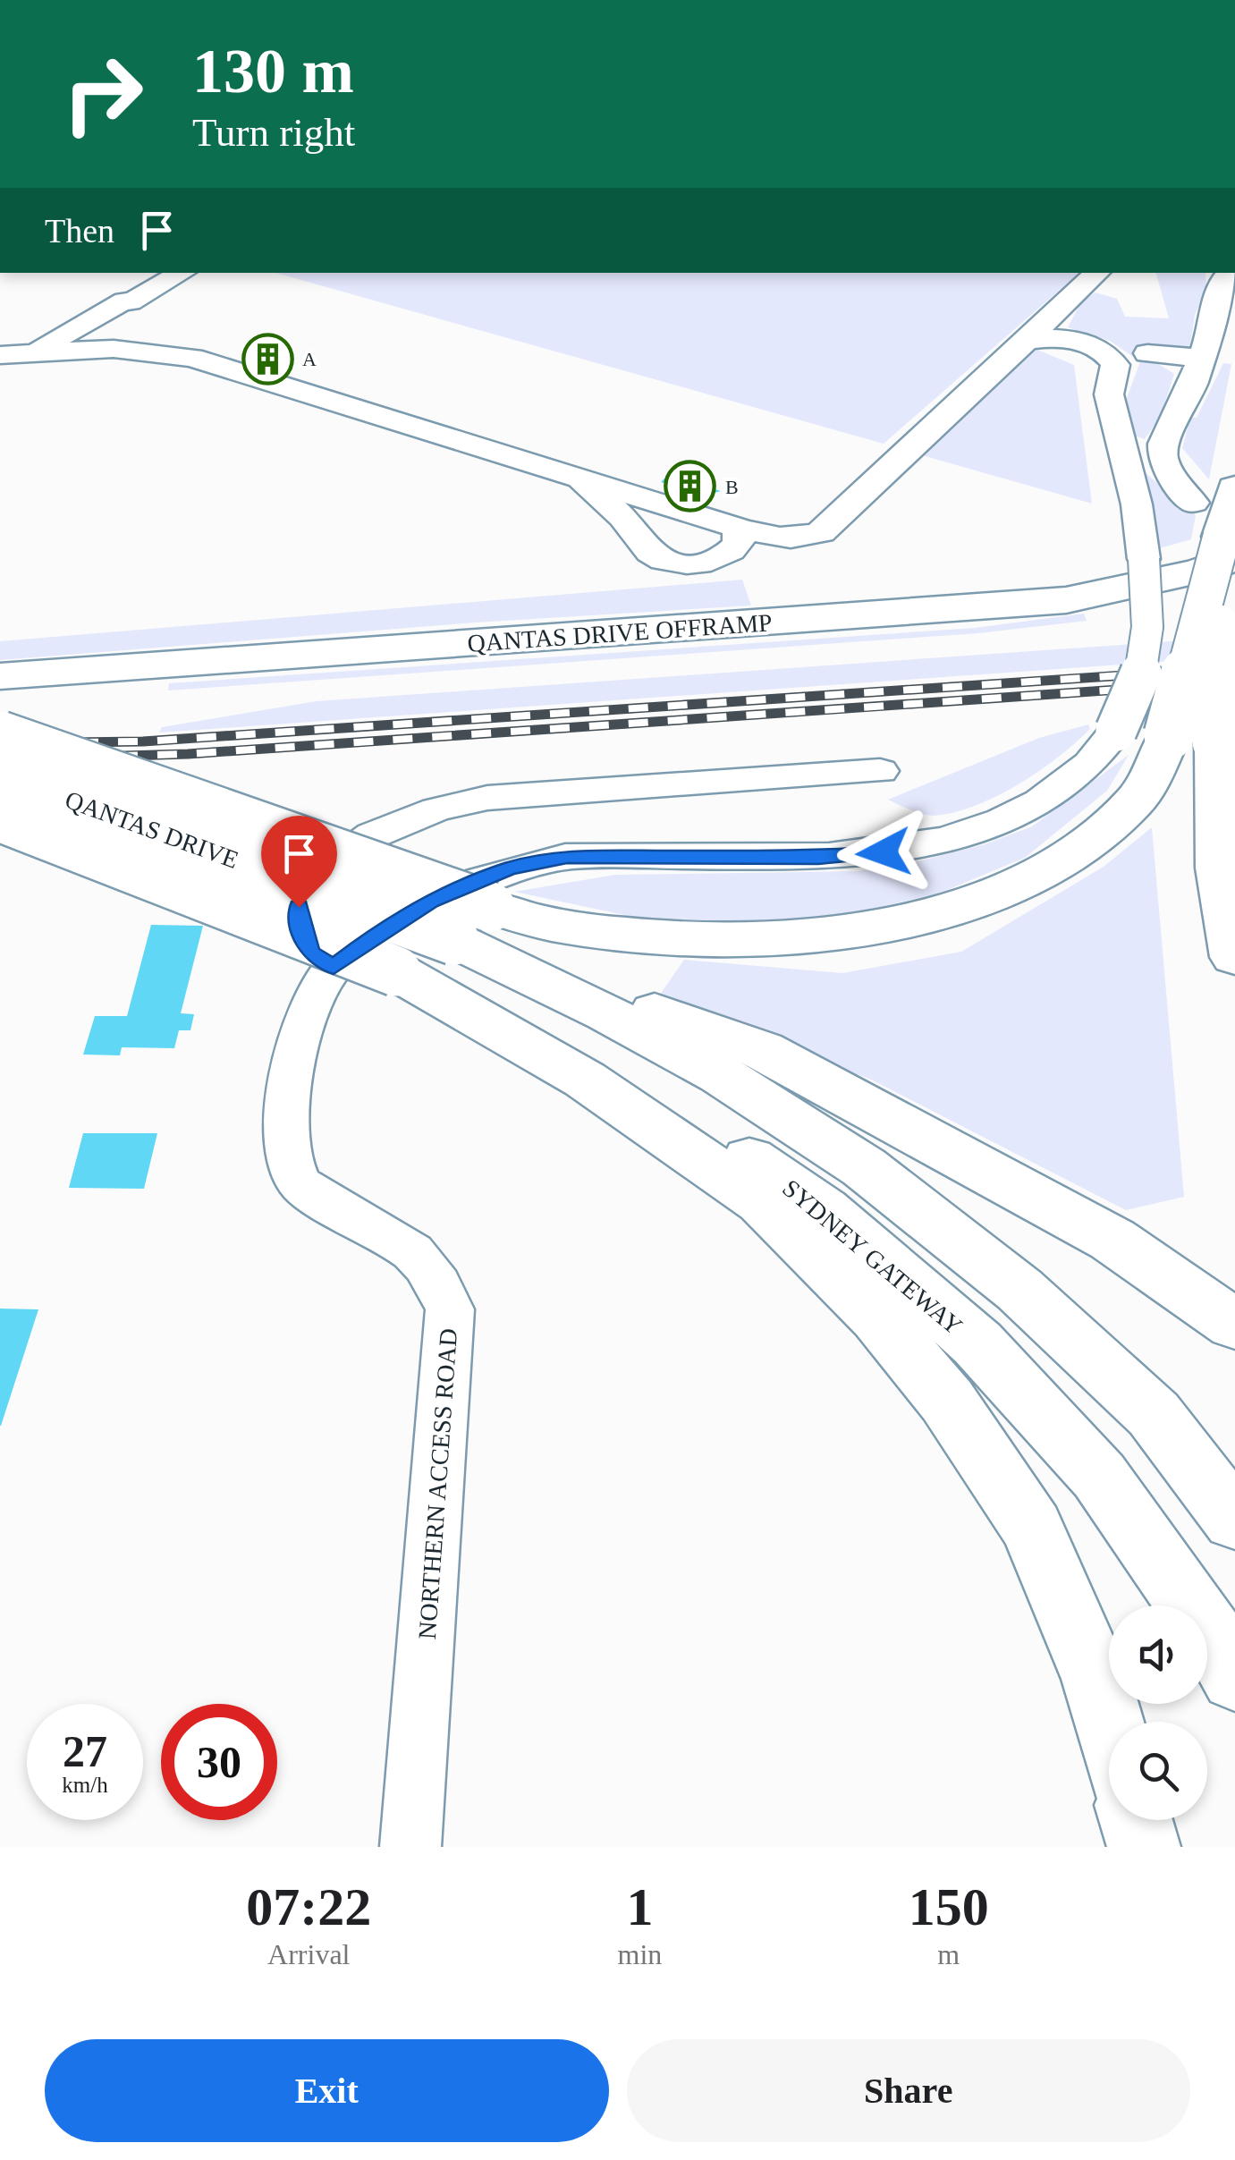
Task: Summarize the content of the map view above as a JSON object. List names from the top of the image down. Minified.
{"streets":{"highway":["QANTAS DRIVE OFFRAMP","QANTAS DRIVE","SYDNEY GATEWAY"],"street":["NORTHERN ACCESS ROAD"]},"crossings":[["QANTAS DRIVE","SYDNEY GATEWAY"]],"places":{"building":["A","B"]},"page":{"turn":["130 m","Turn right"],"then":"Then","speed":"27 km/h","limit":"30","eta":["07:22","Arrival","1","min","150","m"],"buttons":["Exit","Share"]}}
